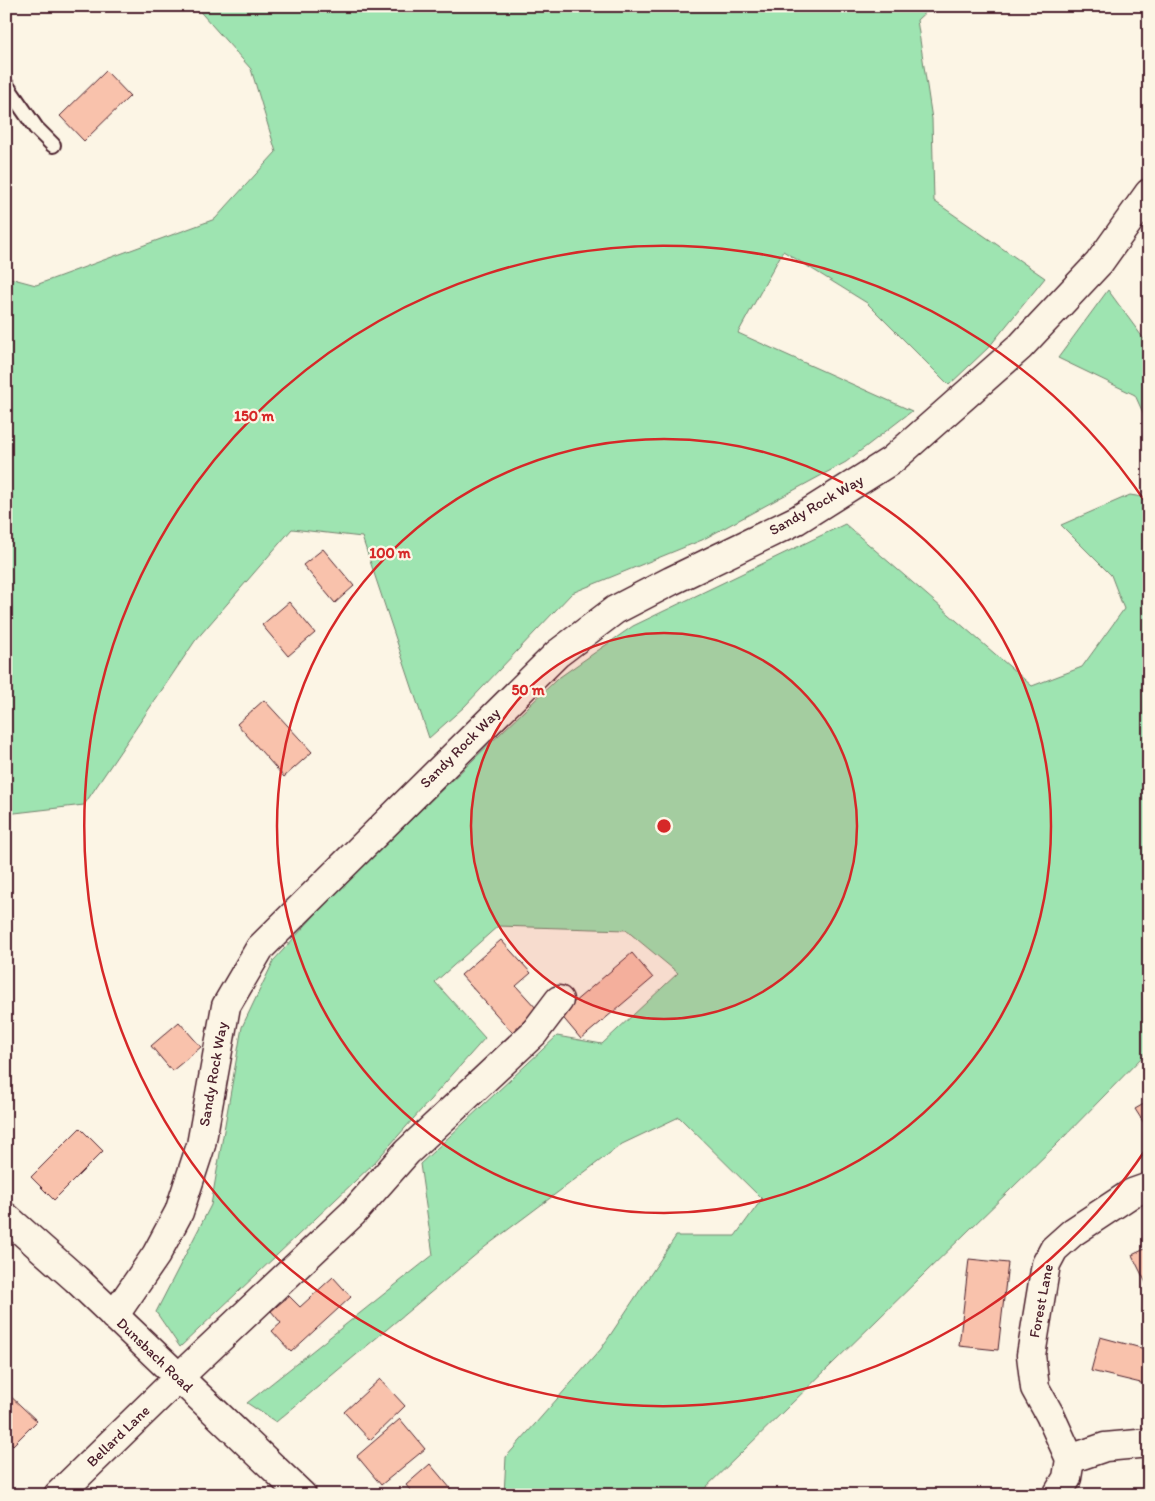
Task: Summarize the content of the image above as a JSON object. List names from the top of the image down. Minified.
{"streets":{"street":["Sandy Rock Way","Forest Lane","Dunsbach Road","Bellard Lane"]},"crossings":[["Sandy Rock Way","Dunsbach Road"],["Dunsbach Road","Bellard Lane"]],"rings":["150 m","100 m","50 m"]}
